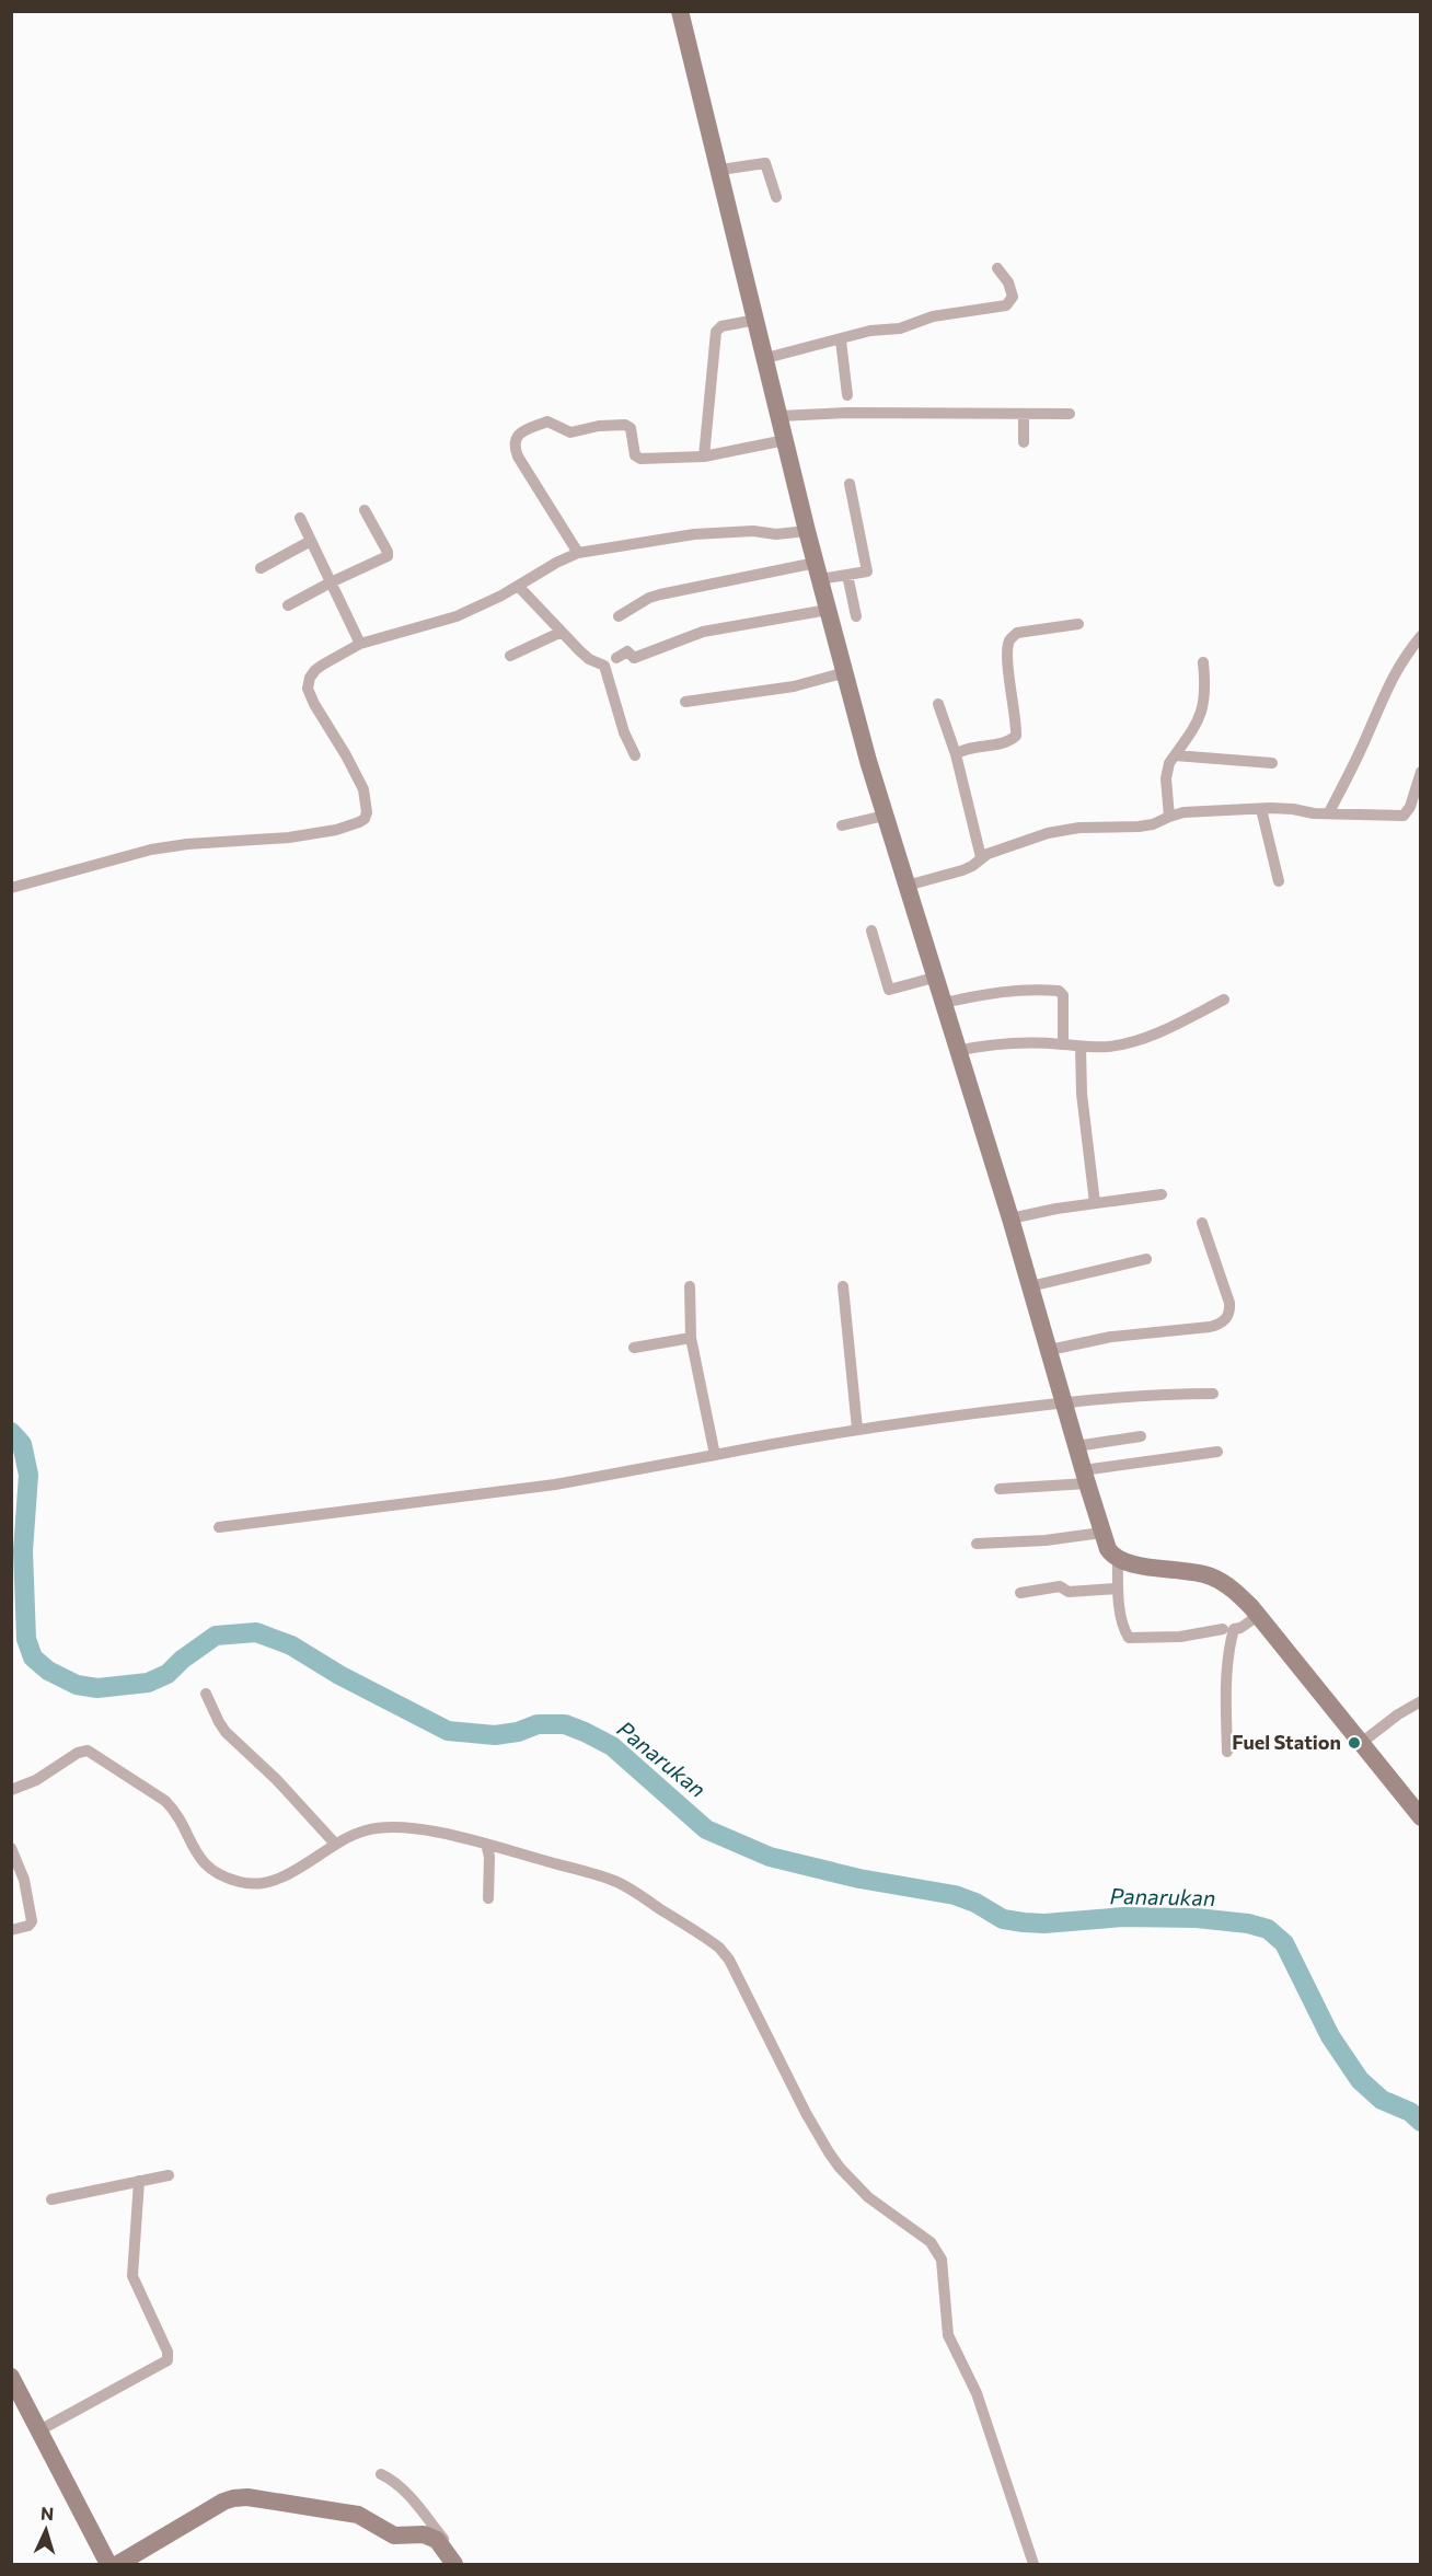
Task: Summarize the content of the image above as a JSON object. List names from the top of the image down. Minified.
{"water":["Panarukan"],"places":["Fuel Station"],"north":"top"}
